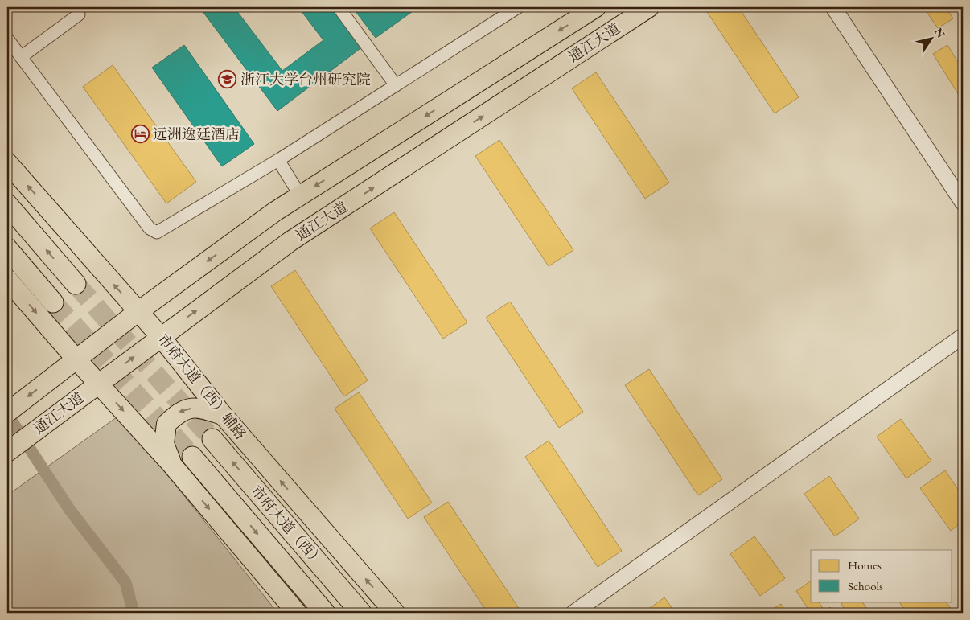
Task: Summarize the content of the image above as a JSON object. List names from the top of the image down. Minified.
{"streets":{"highway":["市府大道（西）"],"main road":["通江大道","市府大道（西）辅路"]},"crossings":[["通江大道","市府大道（西）辅路"]],"places":{"school or university":["浙江大学台州研究院"],"hotel":["远洲逸廷酒店"]},"legend":["Homes","Schools"],"north":"top right"}
